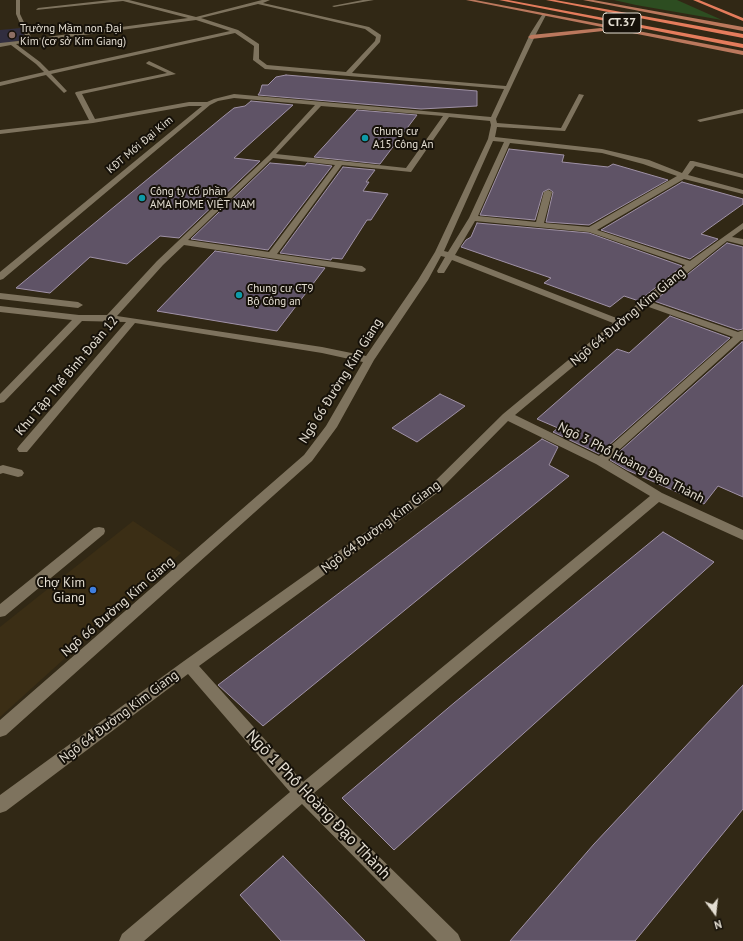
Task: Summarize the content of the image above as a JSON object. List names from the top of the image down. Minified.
{"streets":{"highway":["CT.37"],"street":["KĐT Mới Đại Kim","Ngõ 64 Đường Kim Giang","Khu Tập Thể Binh Đoàn 12","Ngõ 66 Đường Kim Giang","Ngõ 3 Phố Hoàng Đạo Thành","Ngõ 1 Phố Hoàng Đạo Thành"]},"crossings":[["KĐT Mới Đại Kim","Ngõ 66 Đường Kim Giang"],["Ngõ 64 Đường Kim Giang","Ngõ 3 Phố Hoàng Đạo Thành"],["Ngõ 64 Đường Kim Giang","Ngõ 1 Phố Hoàng Đạo Thành"]],"places":["Trường Mầm non Đại Kim (cơ sở Kim Giang)","Chung cư A15 Công An","Công ty cổ phần AMA HOME VIỆT NAM","Chung cư CT9 Bộ Công an","Chợ Kim Giang"],"north":"bottom"}
